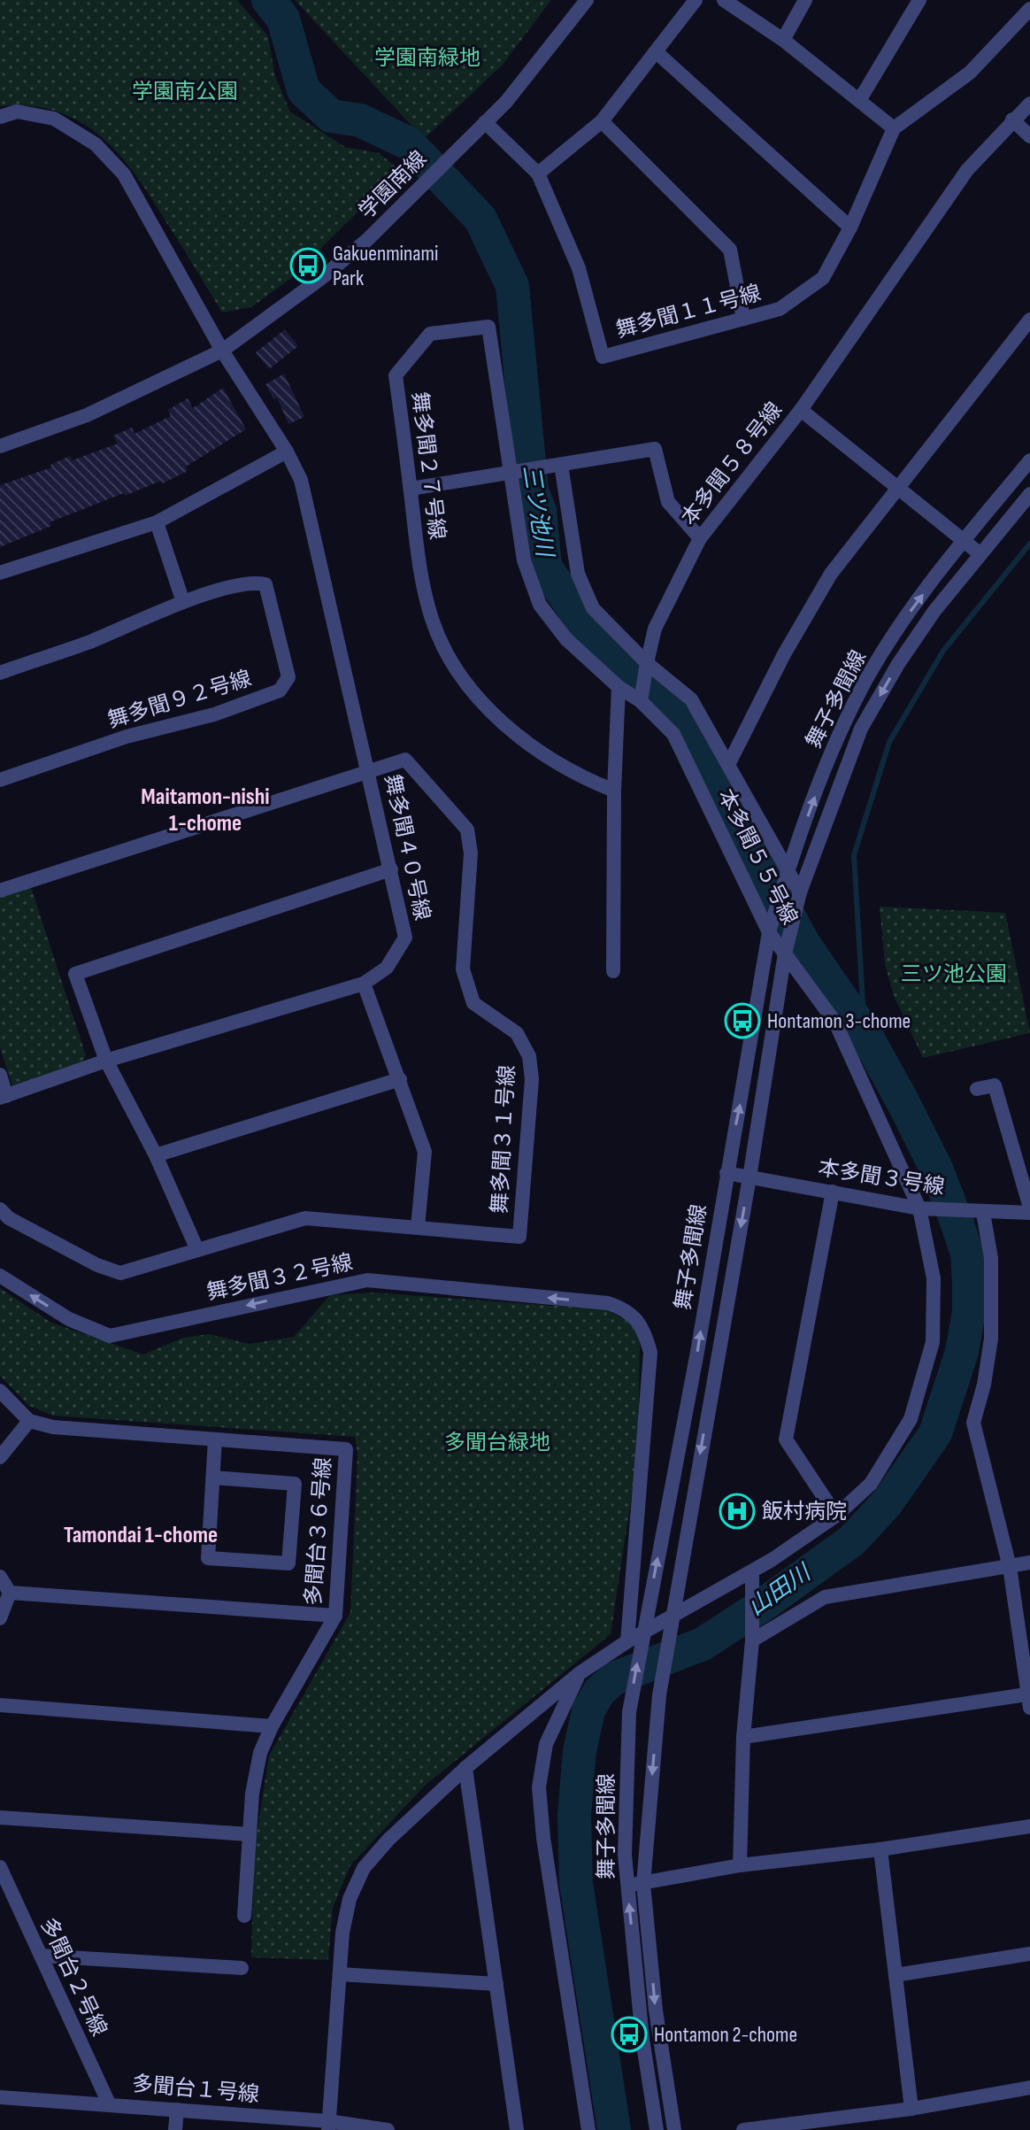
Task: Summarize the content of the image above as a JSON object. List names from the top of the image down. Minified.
{"streets":{"street":["学園南線","舞多聞１１号線","本多聞５８号線","舞多聞２７号線","舞多聞９２号線","舞子多聞線","舞多聞４０号線","本多聞５５号線","舞多聞３１号線","本多聞３号線","舞多聞３２号線","多聞台３６号線","多聞台２号線","多聞台１号線"]},"crossings":[["学園南線","舞多聞１１号線"],["学園南線","舞多聞４０号線"],["舞多聞２７号線","本多聞５５号線"],["舞子多聞線","本多聞５５号線"],["舞子多聞線","本多聞３号線"],["舞多聞４０号線","舞多聞３１号線"],["本多聞５５号線","本多聞３号線"],["本多聞５５号線","舞多聞３２号線"],["本多聞５５号線","多聞台１号線"],["多聞台２号線","多聞台１号線"]],"districts":["Maitamon-nishi 1-chome","Tamondai 1-chome"],"water":["三ツ池川","山田川"],"parks":["学園南緑地","学園南公園","三ツ池公園","多聞台緑地"],"places":{"bus stop":["Gakuenminami Park","Hontamon 3-chome","Hontamon 2-chome"],"hospital":["飯村病院"]}}
